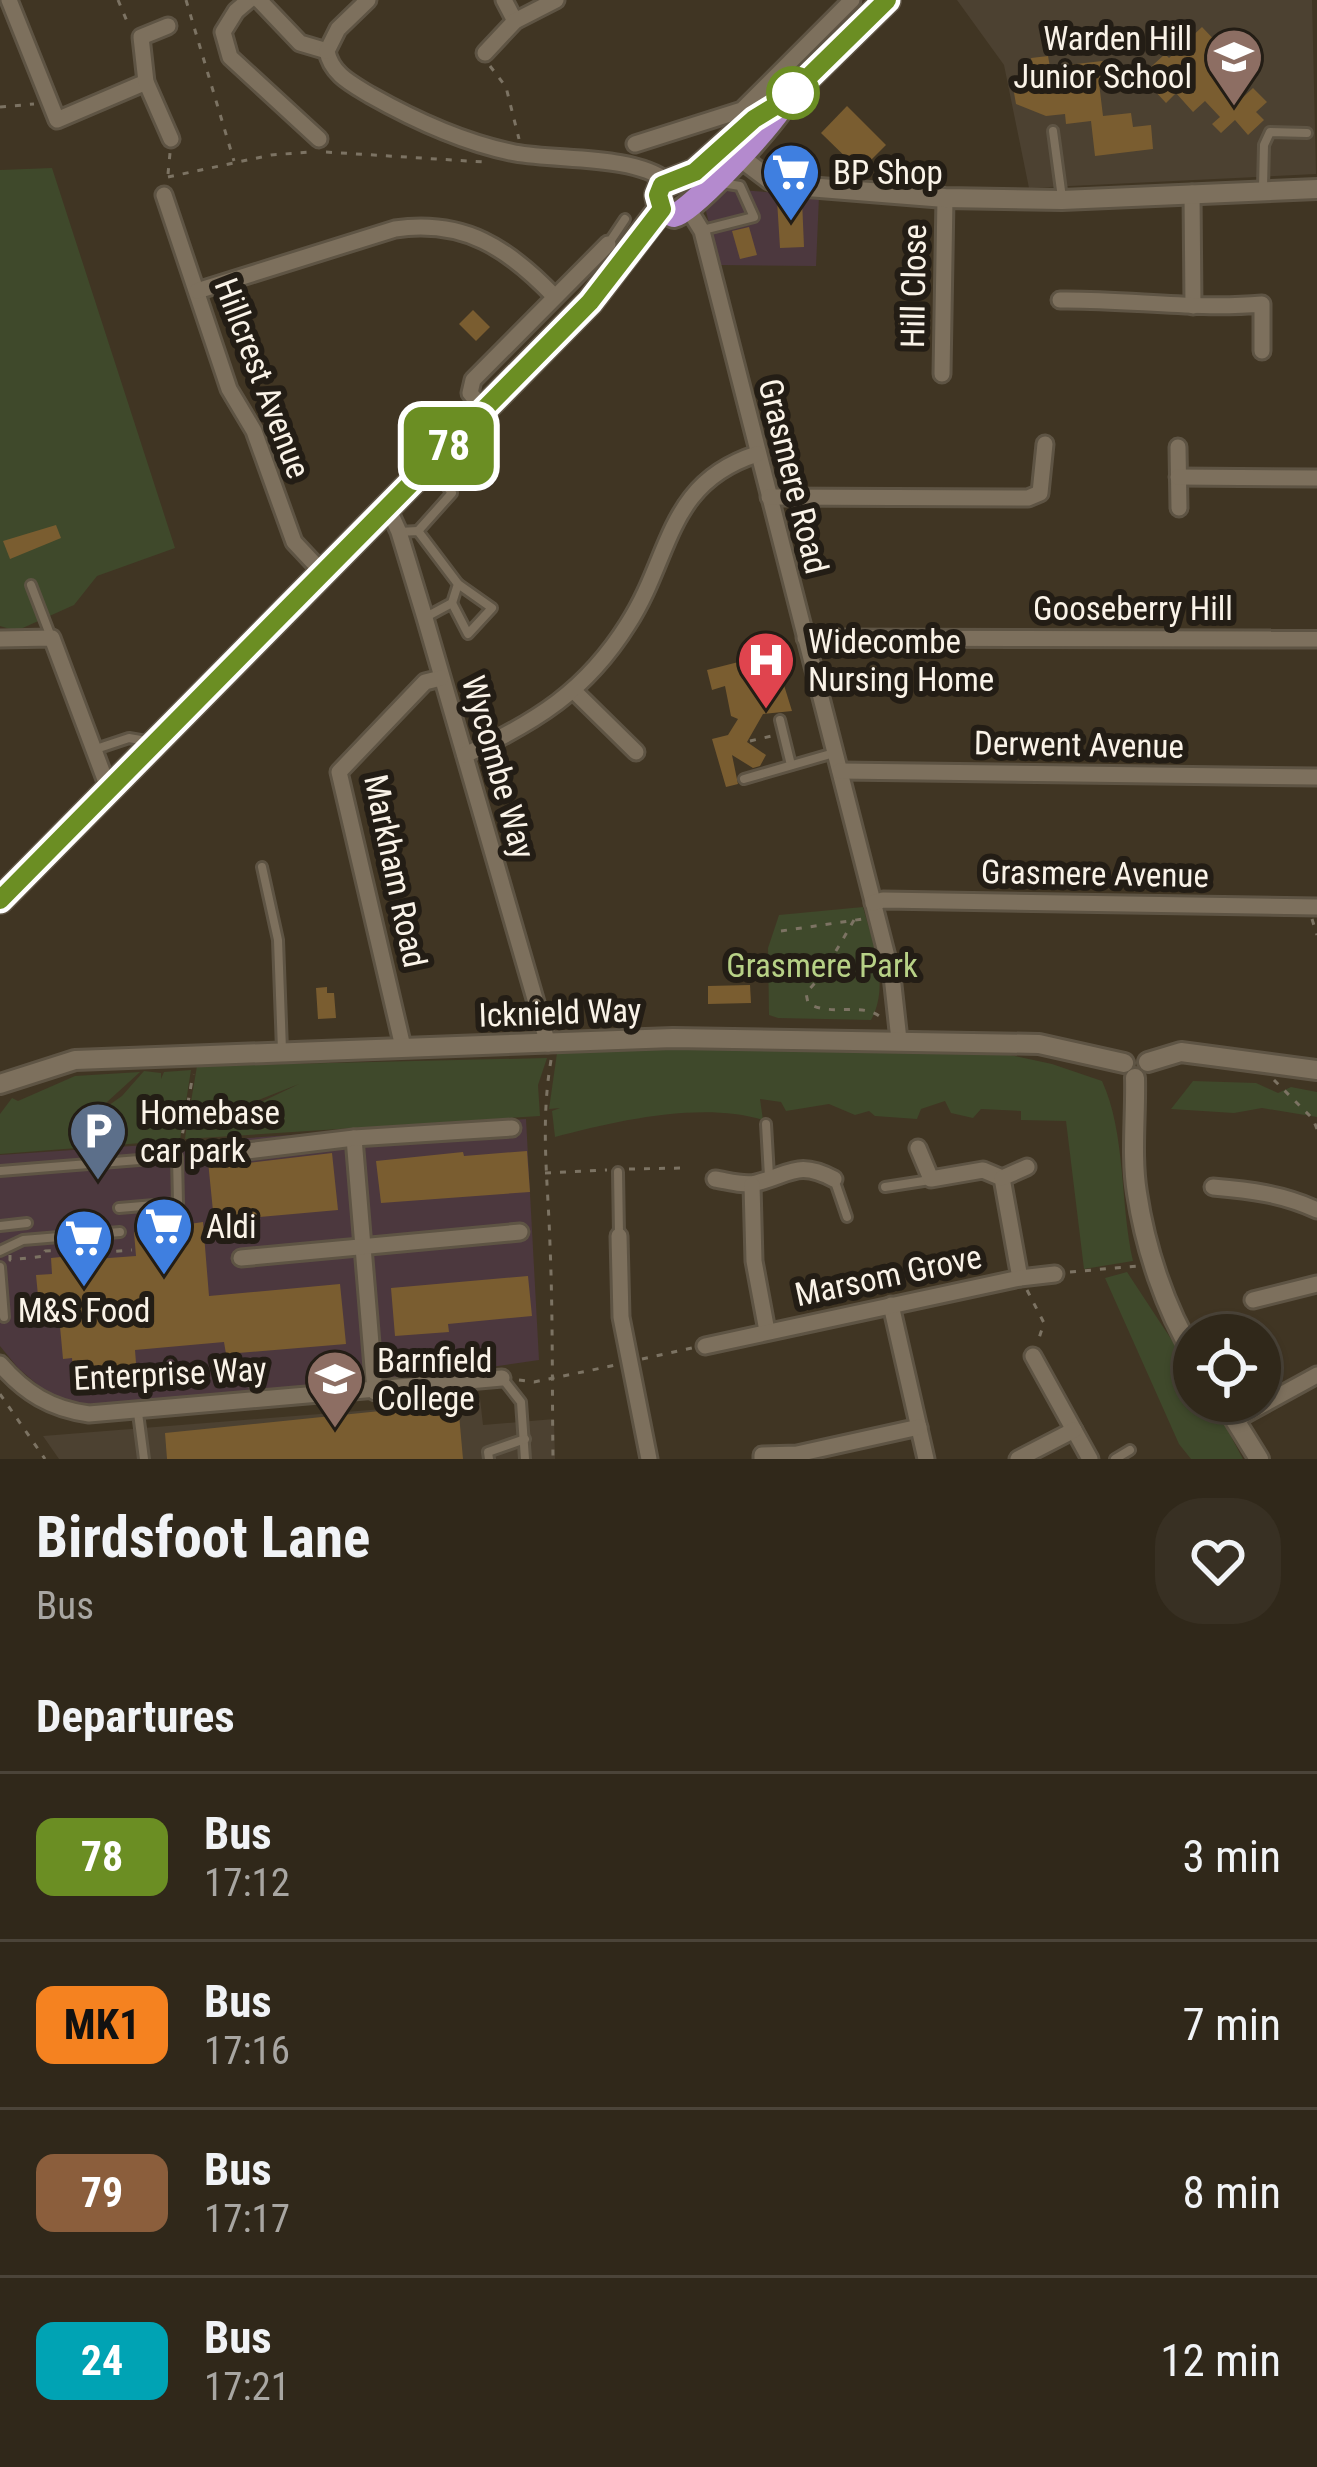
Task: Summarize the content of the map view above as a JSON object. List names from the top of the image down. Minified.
{"streets":{"street":["Hill Close","Hillcrest Avenue","Grasmere Road","Gooseberry Hill","Derwent Avenue","Wycombe Way","Markham Road","Grasmere Avenue","Icknield Way","Marsom Grove","Enterprise Way"]},"crossings":[["Grasmere Road","Gooseberry Hill"],["Grasmere Road","Derwent Avenue"],["Grasmere Road","Grasmere Avenue"],["Grasmere Road","Icknield Way"],["Wycombe Way","Markham Road"],["Wycombe Way","Icknield Way"],["Markham Road","Icknield Way"]],"parks":["Grasmere Park"],"places":{"school or university":["Warden Hill Junior School","Barnfield College"],"supermarket":["BP Shop","Aldi","M&S Food"],"hospital":["Widecombe Nursing Home"],"parking":["Homebase car park"]},"lines":["bus line 78"],"page":{"on_map":"78","heading":[["Birdsfoot Lane","Bus"],"Departures"],"list":[{"mark":"78","name":"Bus","note":"17:12","value":"3 min"},{"mark":"MK1","name":"Bus","note":"17:16","value":"7 min"},{"mark":"79","name":"Bus","note":"17:17","value":"8 min"},{"mark":"24","name":"Bus","note":"17:21","value":"12 min"}]}}
